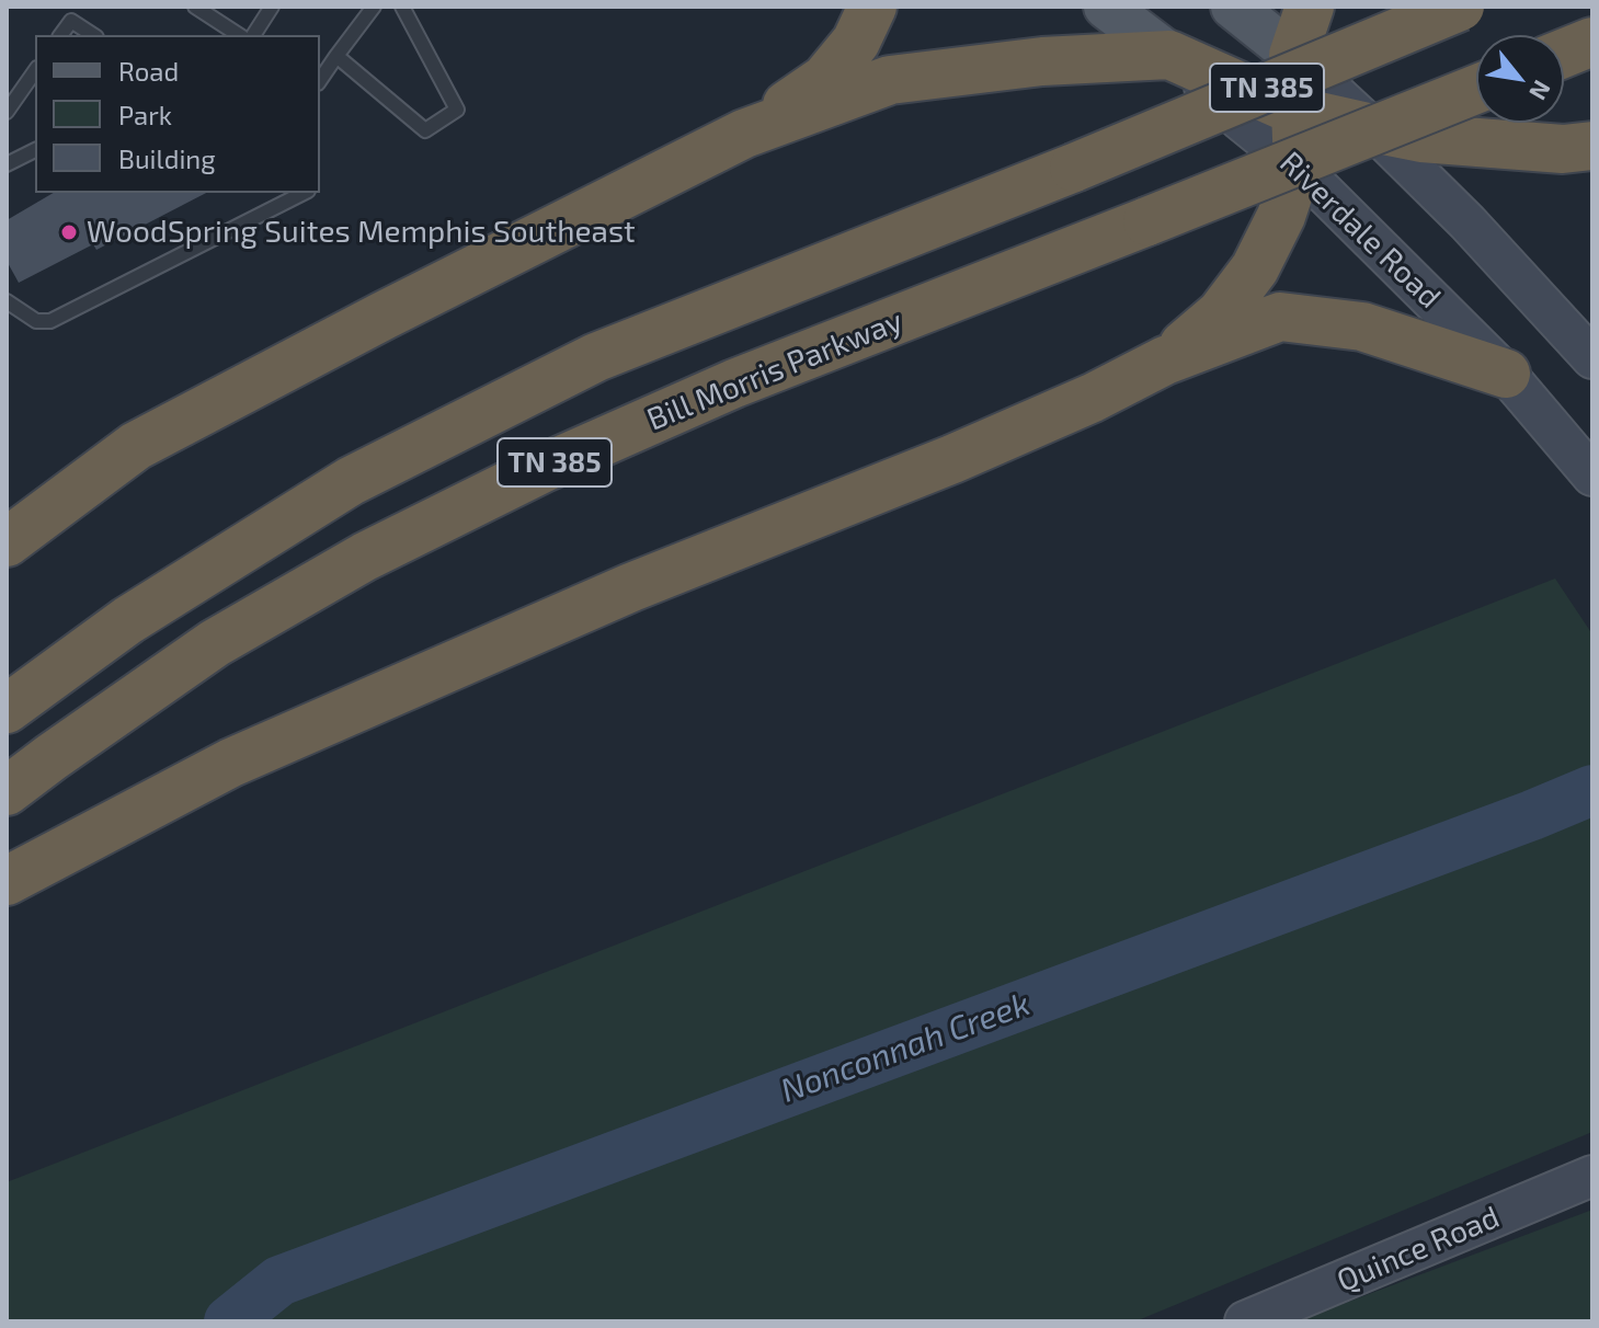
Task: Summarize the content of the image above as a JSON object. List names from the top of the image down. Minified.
{"streets":{"highway":["TN 385","Bill Morris Parkway"],"main road":["Riverdale Road","Quince Road"]},"water":["Nonconnah Creek"],"places":["WoodSpring Suites Memphis Southeast"],"legend":["Road","Park","Building"],"north":"bottom right"}
